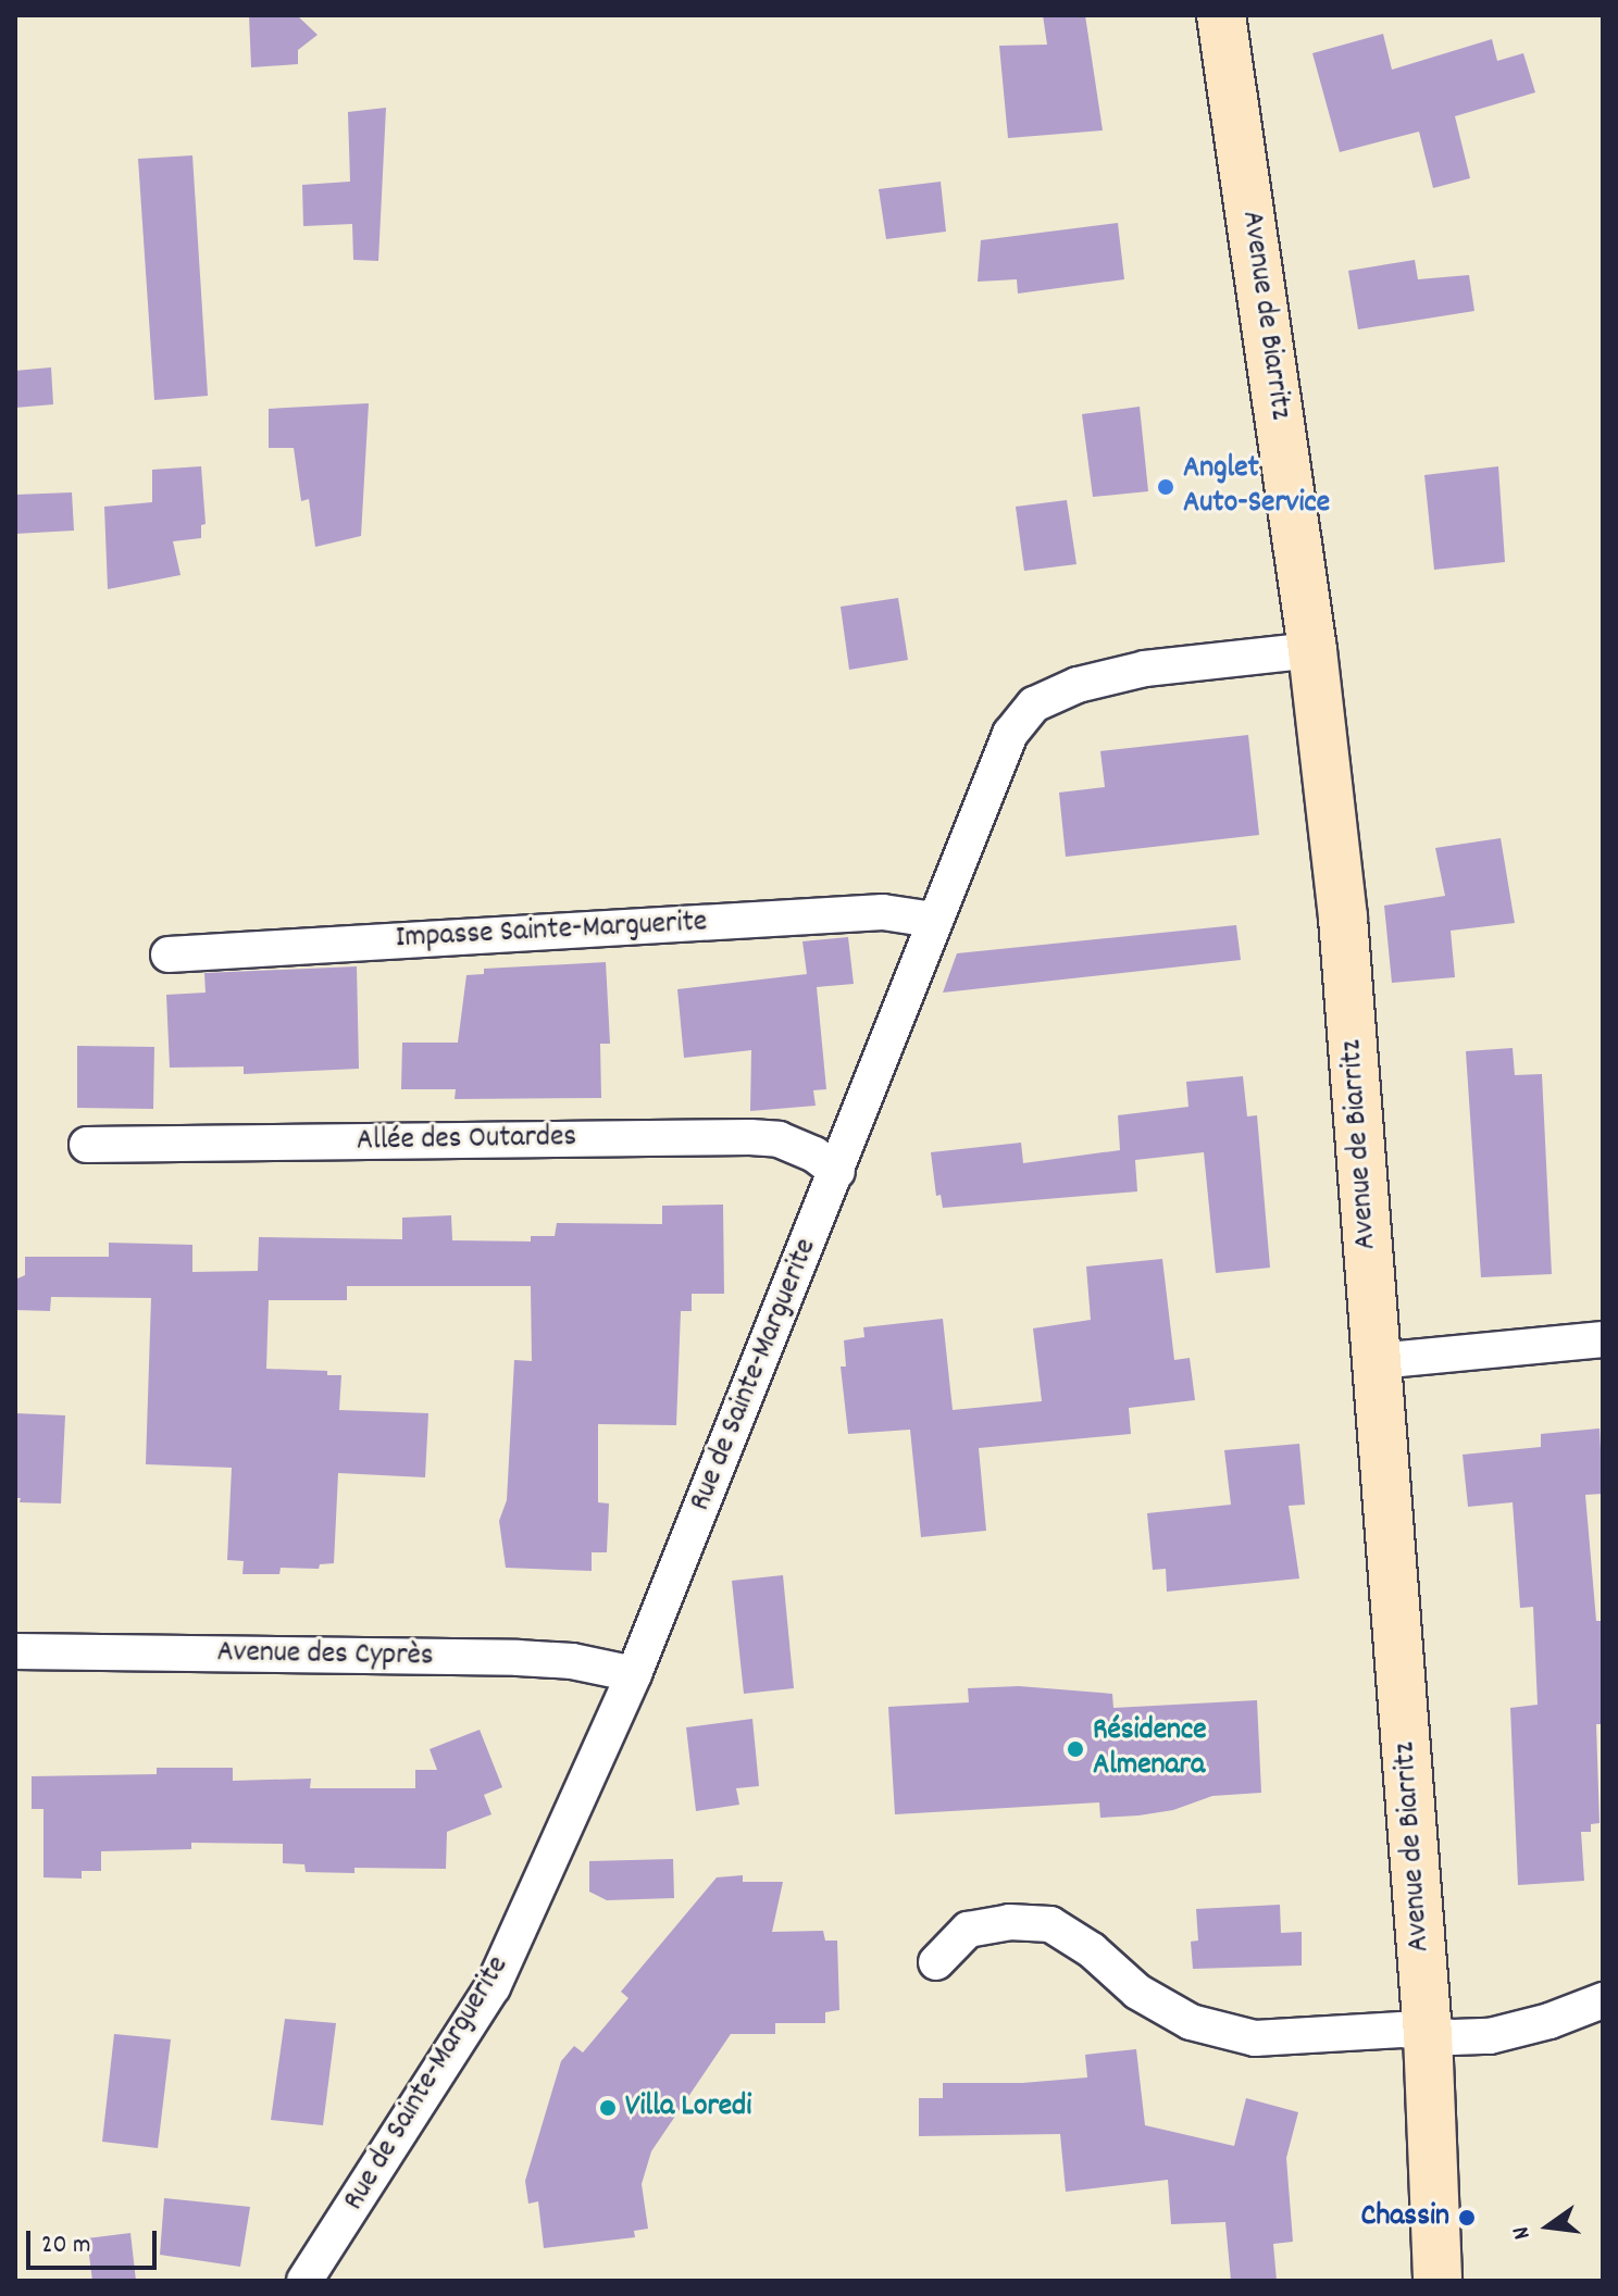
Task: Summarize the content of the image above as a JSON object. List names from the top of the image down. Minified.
{"streets":{"main road":["Avenue de Biarritz"],"street":["Impasse Sainte-Marguerite","Allée des Outardes","Rue de Sainte-Marguerite","Avenue des Cyprès"]},"crossings":[["Avenue de Biarritz","Rue de Sainte-Marguerite"],["Impasse Sainte-Marguerite","Rue de Sainte-Marguerite"],["Allée des Outardes","Rue de Sainte-Marguerite"],["Rue de Sainte-Marguerite","Avenue des Cyprès"]],"places":["Anglet Auto-Service","Résidence Almenara","Villa Loredi","Chassin"],"scale_bar":"20 m","north":"left"}
